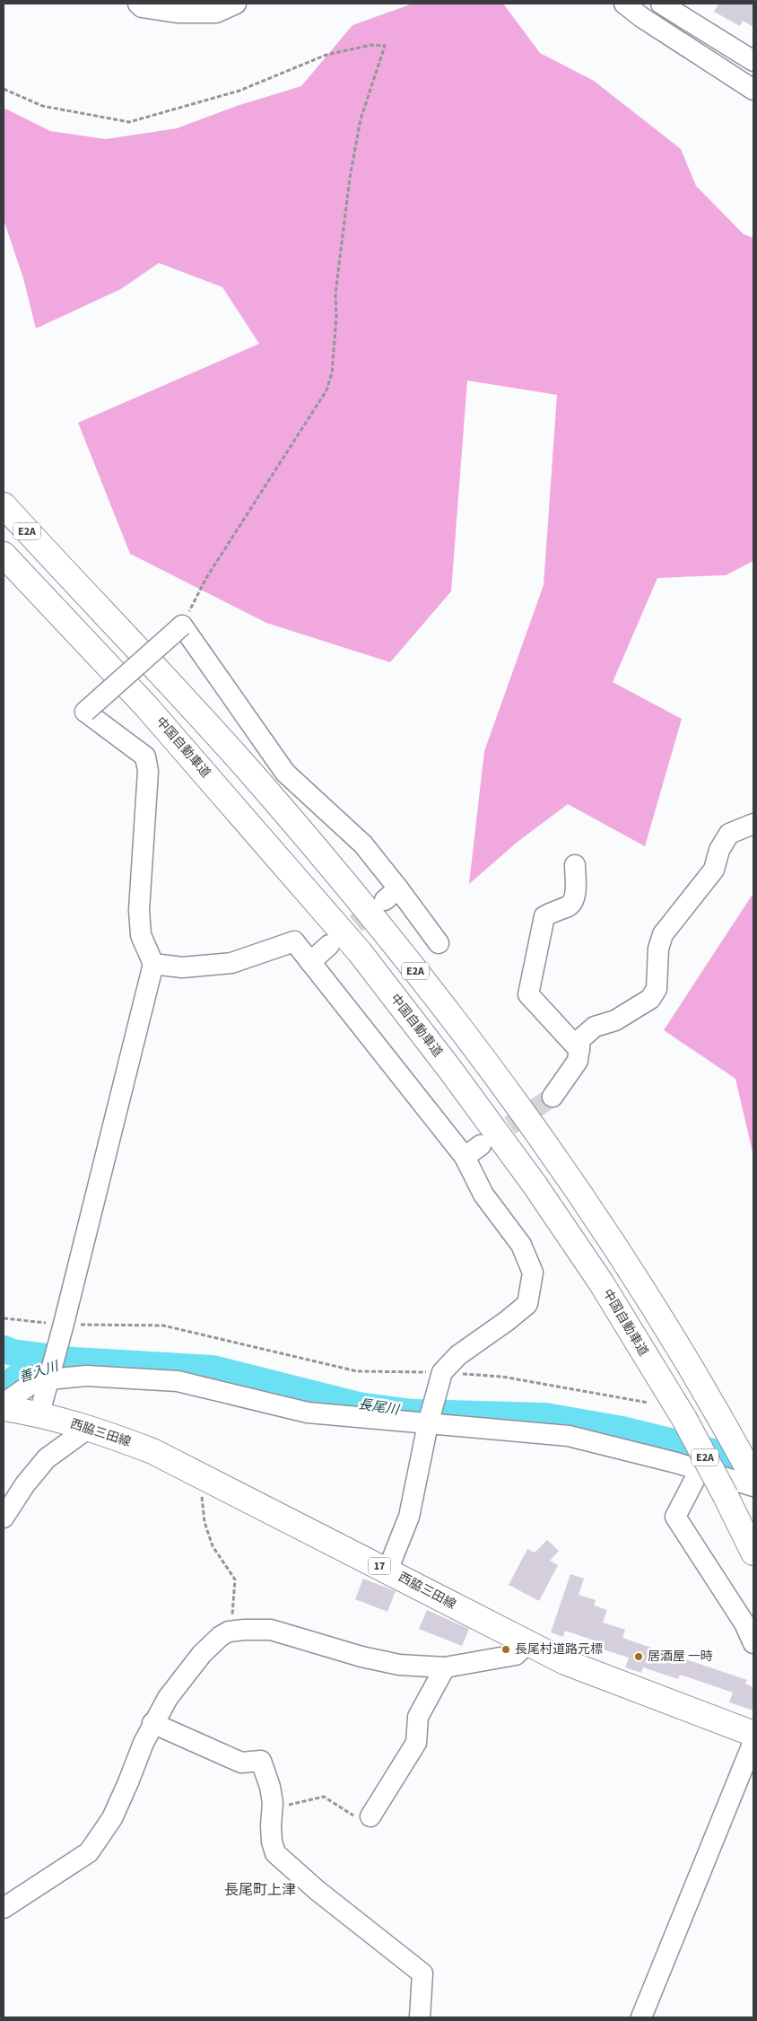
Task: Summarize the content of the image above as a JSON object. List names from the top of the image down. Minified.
{"streets":{"main road":["E2A","中国自動車道","西脇三田線","17"]},"districts":["長尾町上津"],"water":["善入川","長尾川"],"places":["長尾村道路元標","居酒屋 一時"]}
